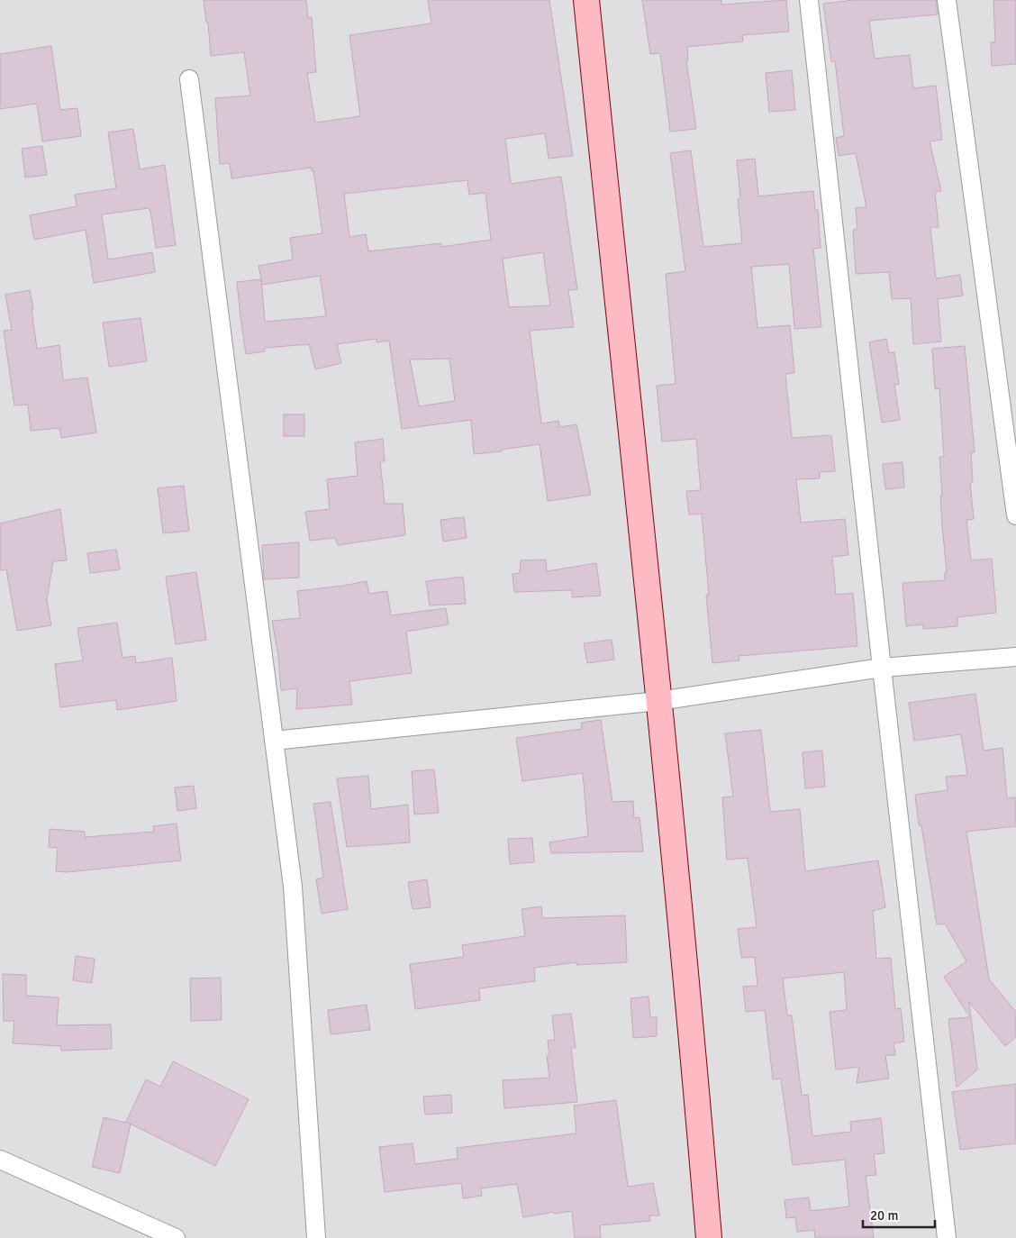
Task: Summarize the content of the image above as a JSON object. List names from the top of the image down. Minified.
{"scale_bar":"20 m"}
